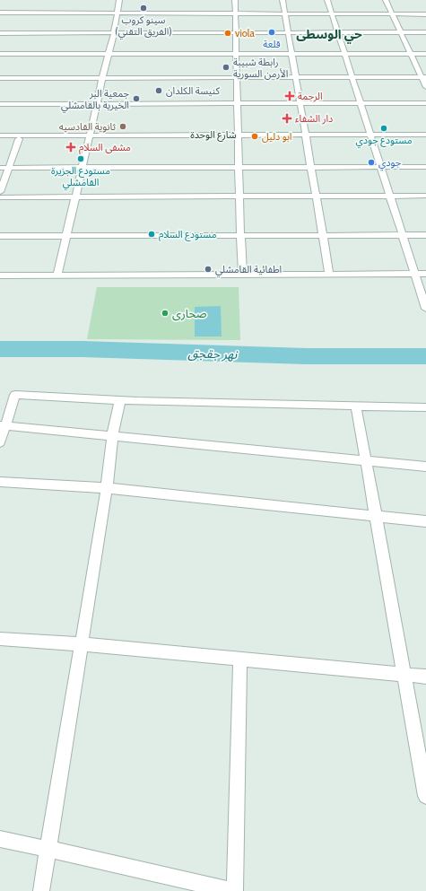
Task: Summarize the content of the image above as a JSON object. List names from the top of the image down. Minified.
{"streets":{"street":["شارع الوحدة"]},"districts":["حي الوسطى"],"water":["نهر جقجق"],"places":{"other":["سينو كروب (الفريق التقني)","قلعة","viola","رابطة شبيبة اﻷرمن السورية","كنيسة الكلدان","جمعية البر الخيرية بالقامشلي","ثانوية القادسيه","مستودع جودي","ابو دليل","مستودع الجزيرة القامشلي","جودي","مستودع السلام","اطفائية القامشلي","صحارى"],"health":["الرحمة","دار الشفاء","مشفى السلام"]}}
